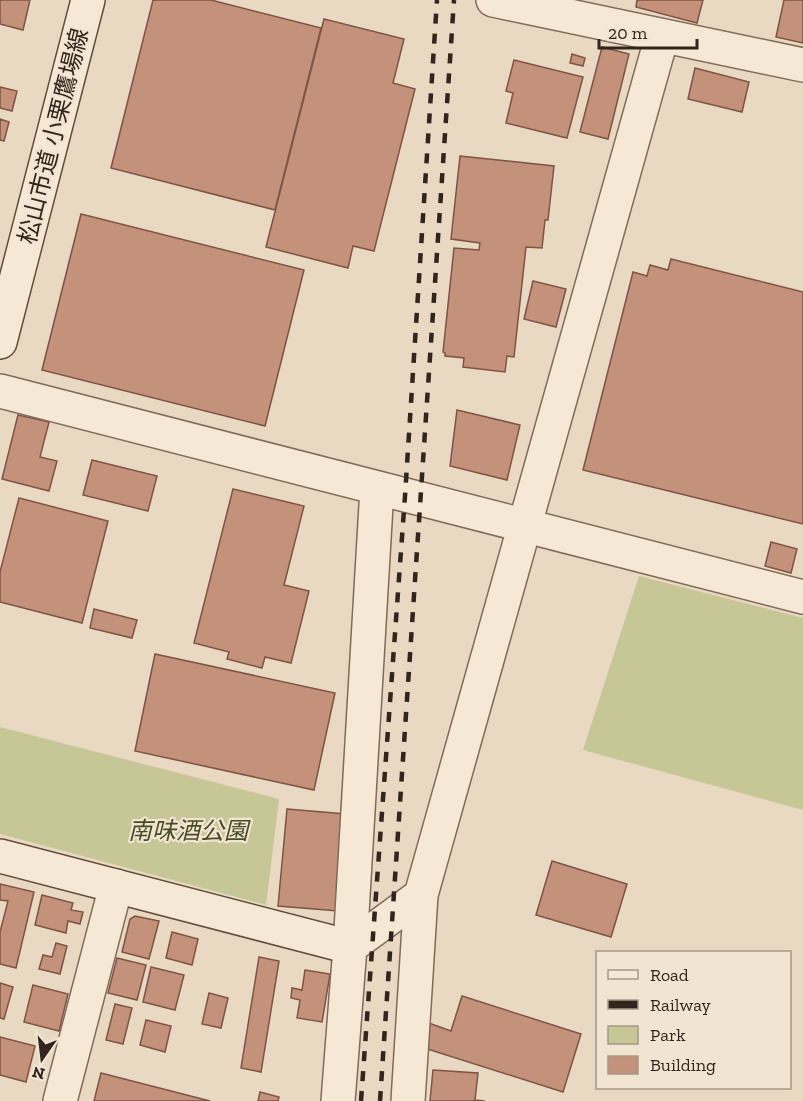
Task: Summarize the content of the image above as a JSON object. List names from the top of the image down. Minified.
{"streets":{"street":["松山市道 小栗鷹場線"]},"parks":["南味酒公園"],"legend":["Road","Railway","Park","Building"],"scale_bar":"20 m","north":"bottom"}
